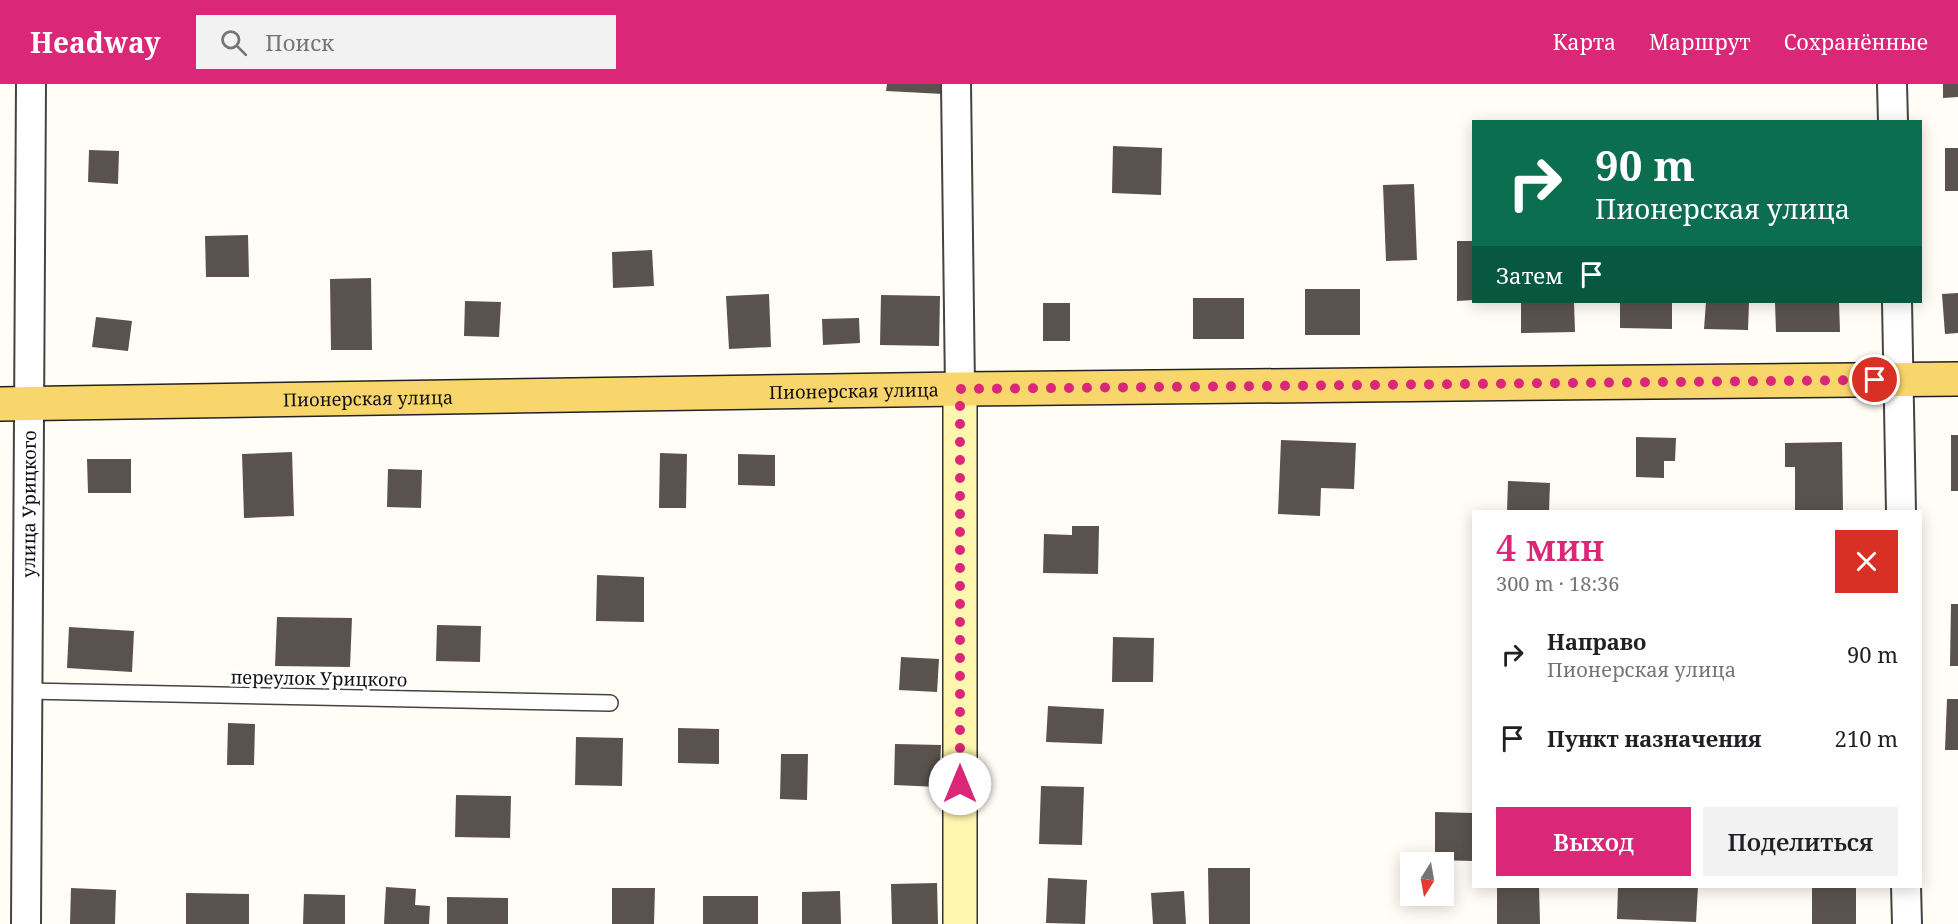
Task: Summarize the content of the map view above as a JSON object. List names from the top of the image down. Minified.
{"streets":{"main road":["Пионерская улица"],"street":["улица Урицкого"],"lane":["переулок Урицкого"]},"crossings":[["Пионерская улица","улица Урицкого"],["улица Урицкого","переулок Урицкого"]],"north":"bottom","page":{"header":"Headway","search":"Поиск","nav":["Карта","Маршрут","Сохранённые"],"turn":["90 m","Пионерская улица"],"then":"Затем","heading":["4 мин","300 m · 18:36"],"list":[{"name":"Направо","note":"Пионерская улица","value":"90 m"},{"name":"Пункт назначения","value":"210 m"}],"buttons":["Выход","Поделиться"]}}
